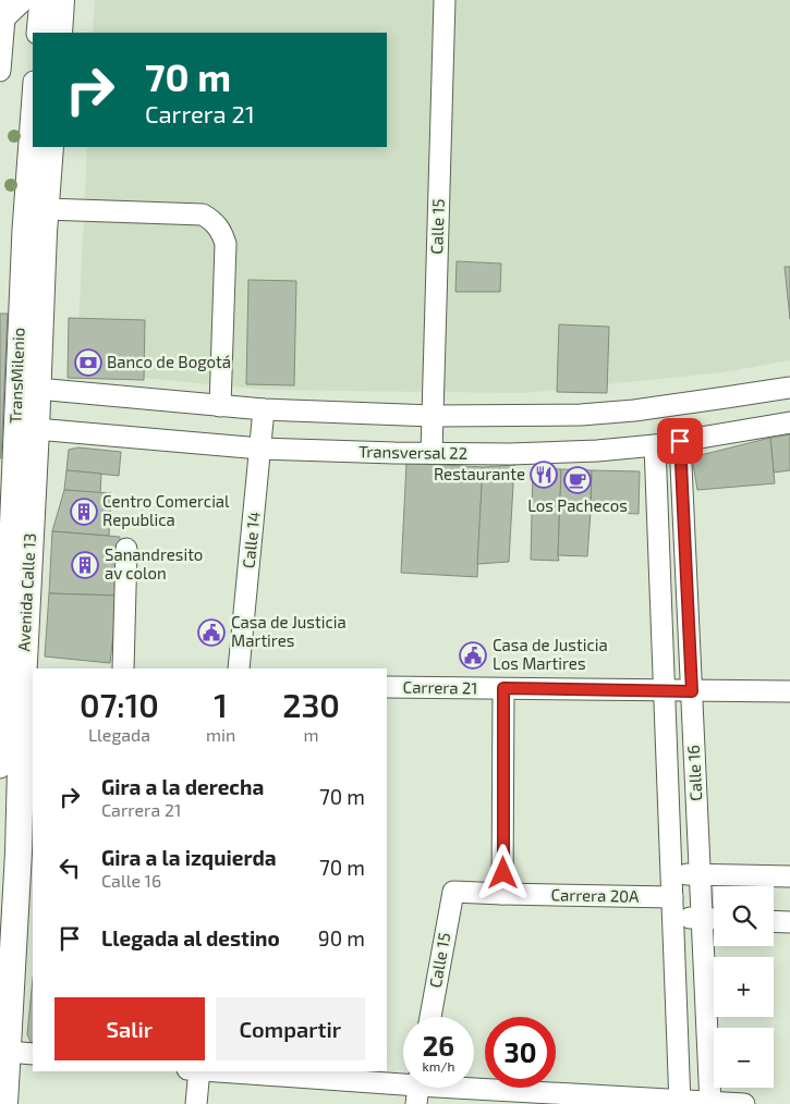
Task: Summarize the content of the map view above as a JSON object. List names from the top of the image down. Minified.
{"streets":{"main road":["Avenida Calle 13"],"street":["Calle 15","TransMilenio","Transversal 22","Calle 14","Carrera 21","Calle 16","Carrera 20A"]},"crossings":[["Calle 15","Transversal 22"],["Calle 15","Carrera 20A"],["Transversal 22","Calle 14"],["Transversal 22","Avenida Calle 13"],["Transversal 22","Calle 16"],["Carrera 21","Calle 16"],["Calle 16","Carrera 20A"]],"places":{"bank":["Banco de Bogotá"],"restaurant":["Restaurante"],"cafe":["Los Pachecos"],"building":["Centro Comercial Republica","Sanandresito av colon"],"public building":["Casa de Justicia Martires","Casa de Justicia Los Martires"]},"page":{"turn":["70 m","Carrera 21"],"eta":["07:10","Llegada","1","min","230","m"],"list":[{"name":"Gira a la derecha","note":"Carrera 21","value":"70 m"},{"name":"Gira a la izquierda","note":"Calle 16","value":"70 m"},{"name":"Llegada al destino","value":"90 m"}],"map_buttons":["+","−"],"buttons":["Salir","Compartir"],"speed":"26 km/h","limit":"30"}}
